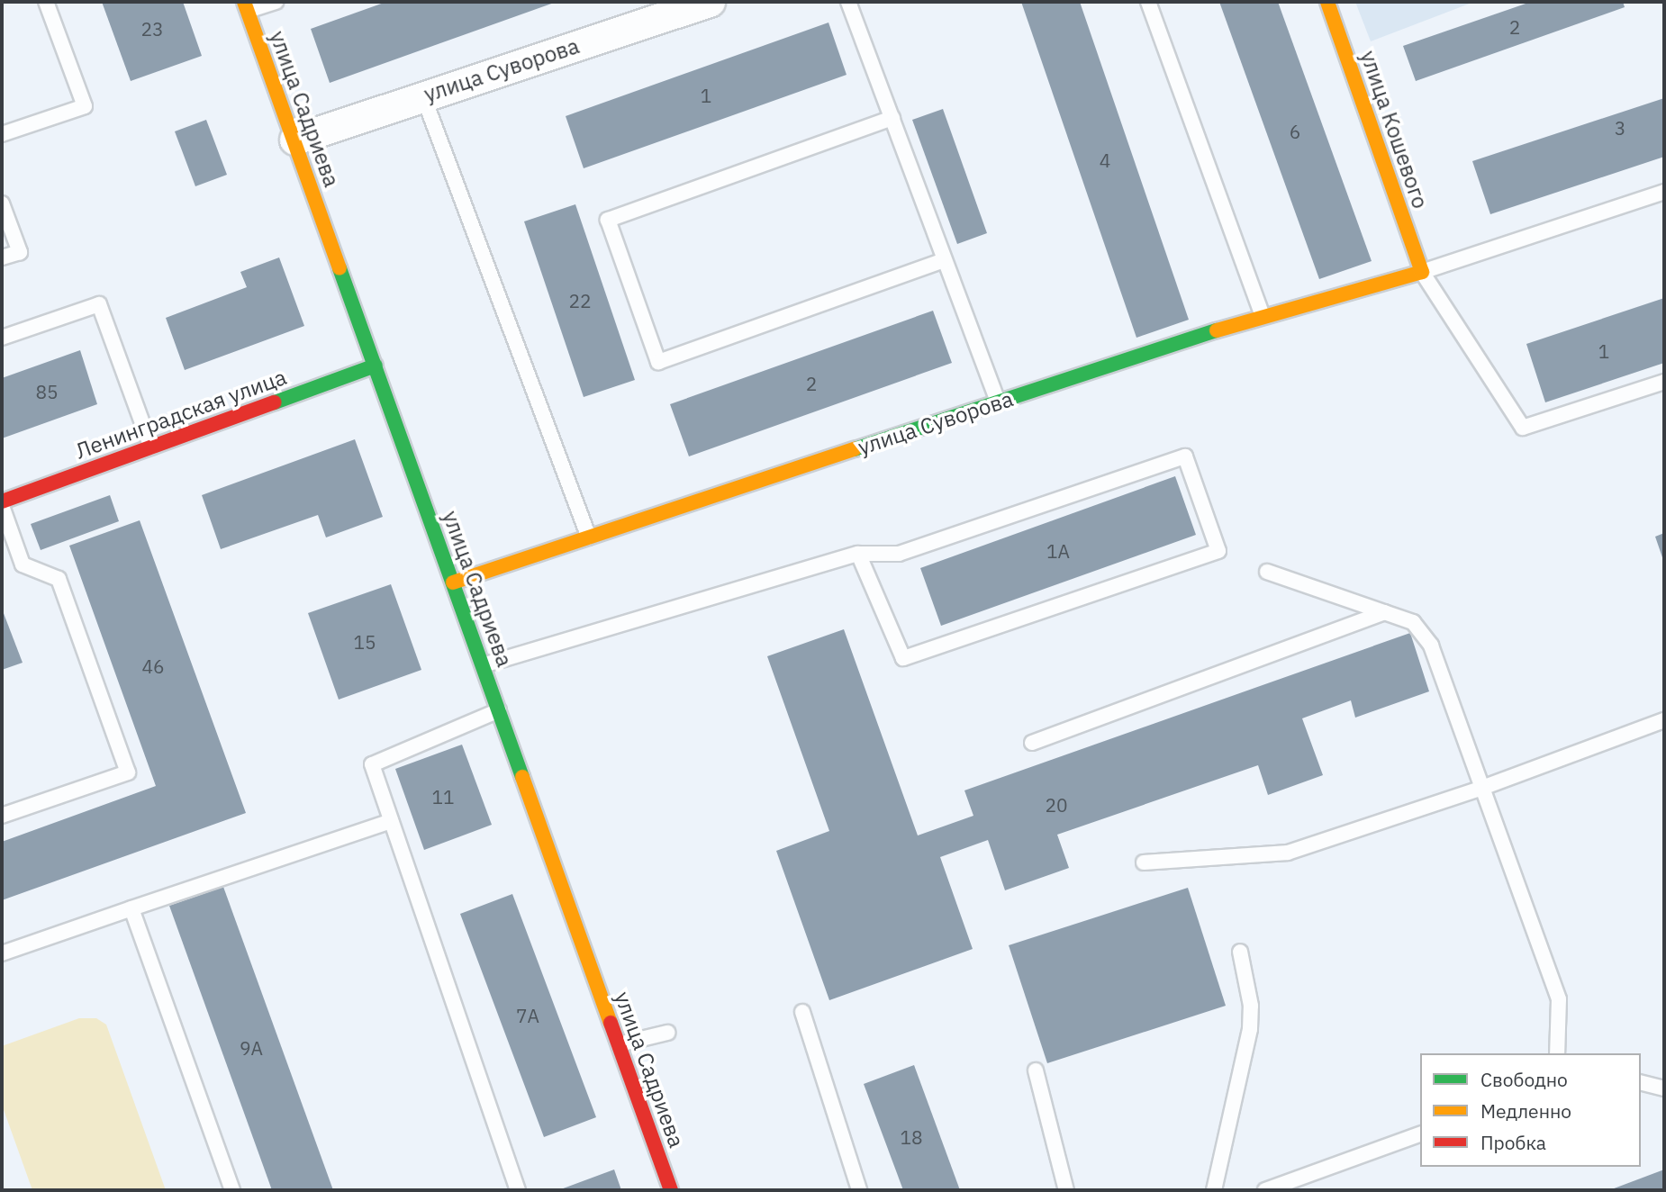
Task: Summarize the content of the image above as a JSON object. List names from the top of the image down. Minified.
{"streets":{"street":["улица Суворова","улица Садриева","улица Кошевого","Ленинградская улица"]},"crossings":[["улица Суворова","улица Садриева"],["улица Суворова","улица Кошевого"],["улица Садриева","Ленинградская улица"]],"house_numbers":["2","23","1","3","6","4","22","1","2","85","1А","15","46","11","20","7А","9А","18"],"legend":["Свободно","Медленно","Пробка"]}
